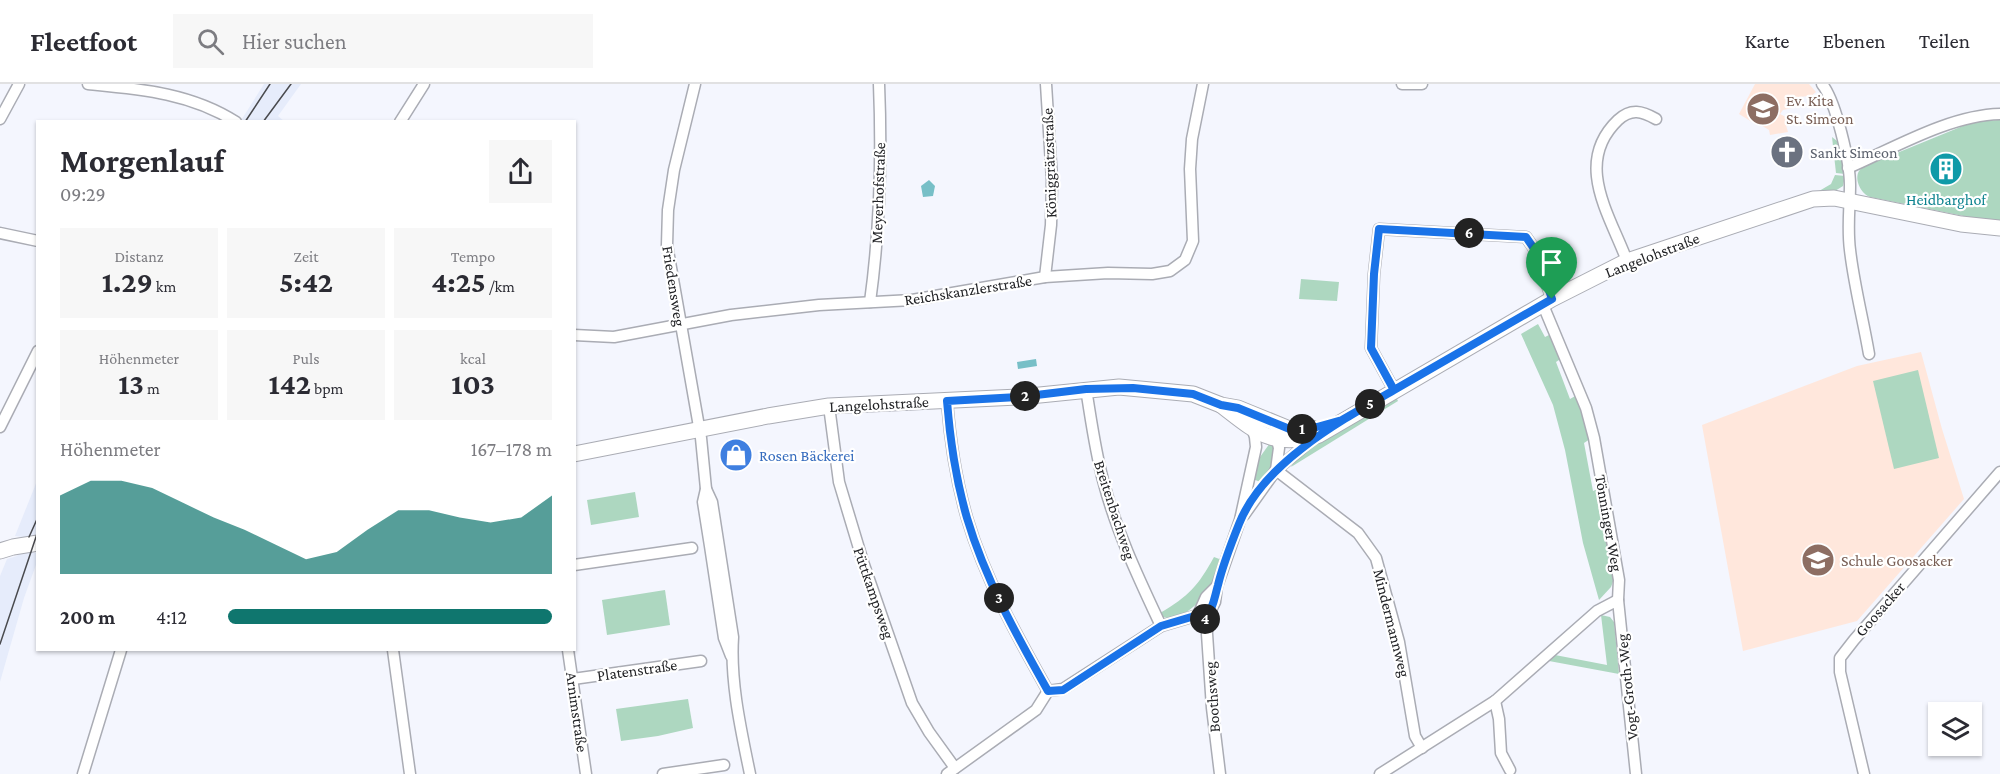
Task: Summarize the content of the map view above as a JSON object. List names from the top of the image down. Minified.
{"streets":{"street":["Königgrätzstraße","Meyerhofstraße","Langelohstraße","Friedensweg","Reichskanzlerstraße","Breitenbachweg","Tönninger Weg","Püttkampsweg","Goosacker","Mindermannweg","Platenstraße","Vogt-Groth-Weg","Boothsweg","Arnimstraße"]},"crossings":[["Königgrätzstraße","Reichskanzlerstraße"],["Meyerhofstraße","Reichskanzlerstraße"],["Langelohstraße","Friedensweg"],["Langelohstraße","Breitenbachweg"],["Langelohstraße","Tönninger Weg"],["Langelohstraße","Püttkampsweg"],["Friedensweg","Reichskanzlerstraße"],["Tönninger Weg","Vogt-Groth-Weg"],["Platenstraße","Arnimstraße"]],"places":{"school or university":["Ev. Kita St. Simeon","Schule Goosacker"],"church":["Sankt Simeon"],"building":["Heidbarghof"],"shop":["Rosen Bäckerei"]},"page":{"header":"Fleetfoot","search":"Hier suchen","nav":["Karte","Ebenen","Teilen"],"heading":["Morgenlauf","09:29"],"pins":["6","2","5","1","3","4"],"stats":[["Distanz","1.29 km"],["Zeit","5:42"],["Tempo","4:25 /km"],["Höhenmeter","13 m"],["Puls","142 bpm"],["kcal","103"]],"chart":["Höhenmeter","167–178 m"],"list":[{"name":"200 m","note":"4:12"}]}}
